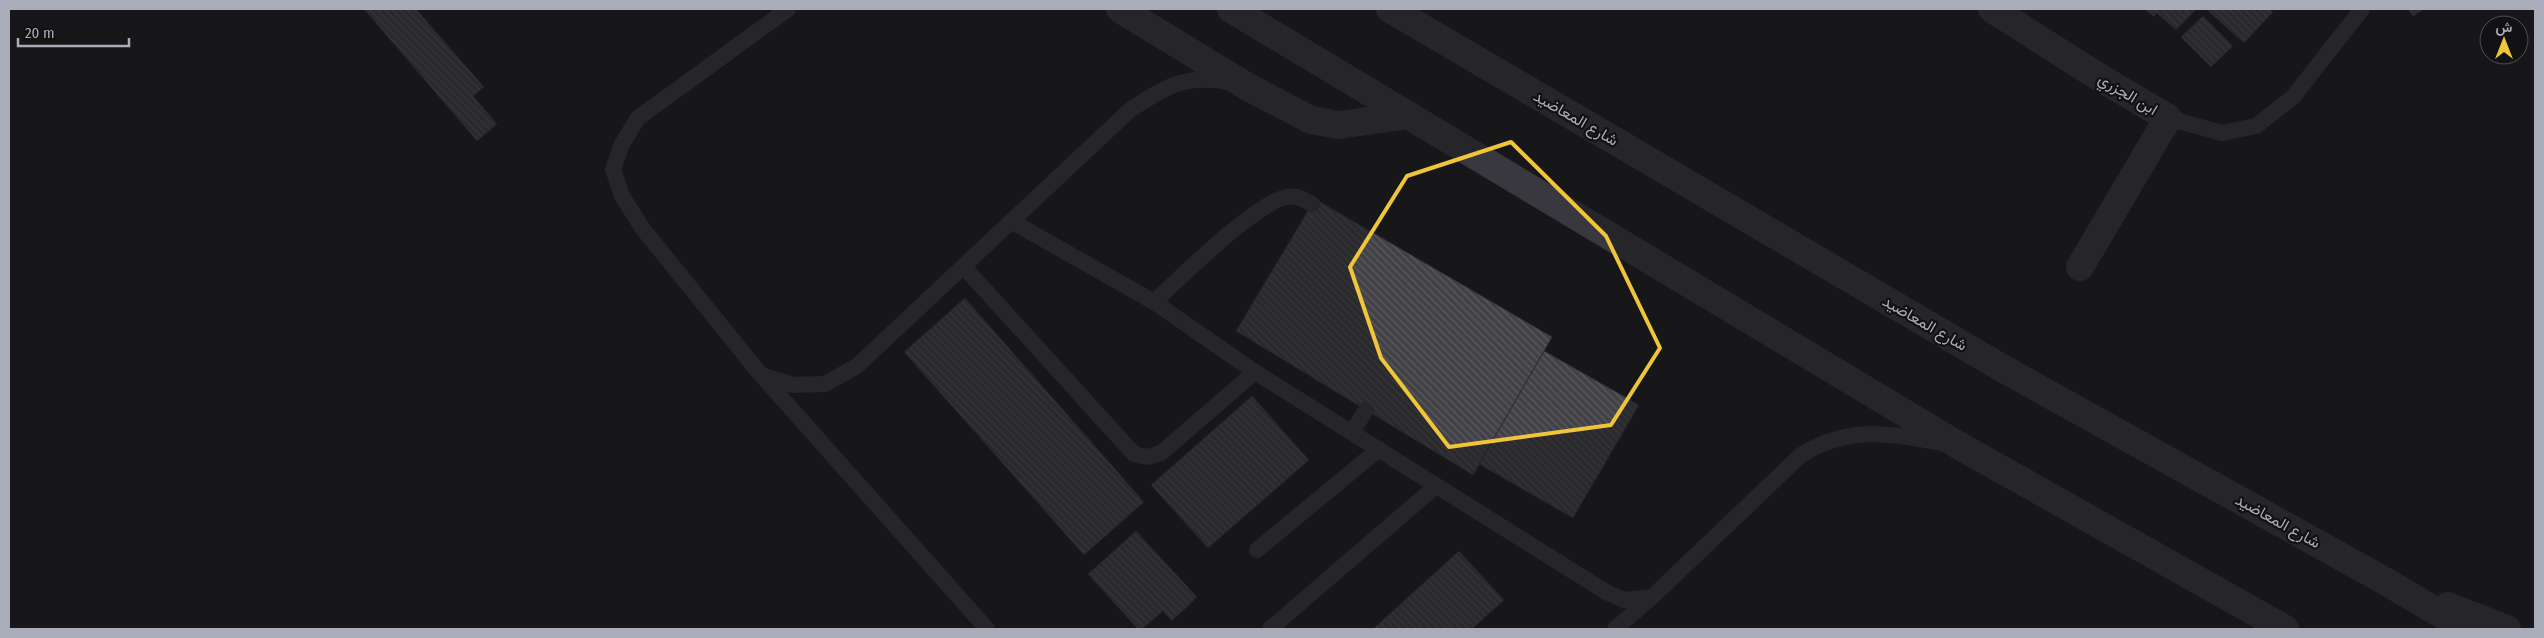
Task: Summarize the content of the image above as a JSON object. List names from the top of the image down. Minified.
{"streets":{"street":["ابن الجزري","شارع المعاضيد"]},"scale_bar":"20 m","north":"top"}
